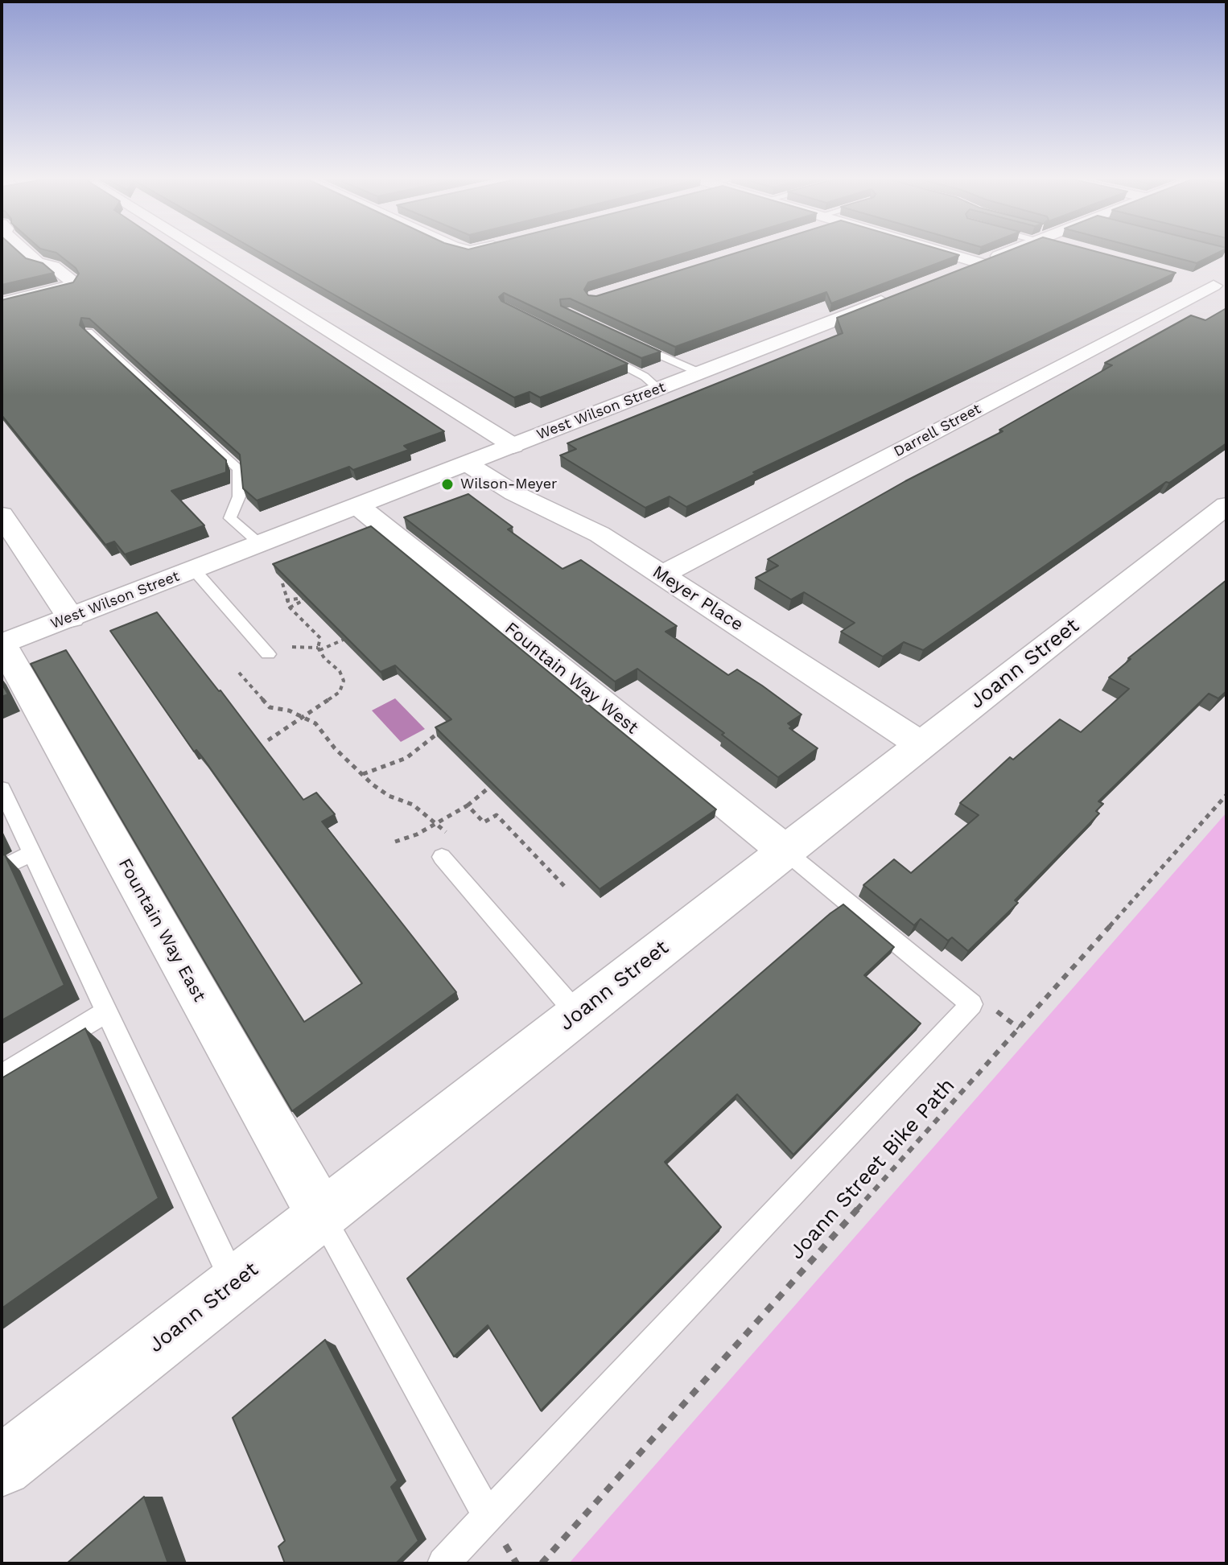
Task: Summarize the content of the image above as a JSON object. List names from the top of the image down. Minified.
{"streets":{"street":["West Wilson Street","Darrell Street","Meyer Place","Joann Street","Fountain Way West","Fountain Way East"],"path":["Joann Street Bike Path"]},"crossings":[["West Wilson Street","Meyer Place"],["West Wilson Street","Fountain Way West"],["West Wilson Street","Fountain Way East"],["Darrell Street","Meyer Place"],["Meyer Place","Joann Street"],["Joann Street","Fountain Way West"],["Joann Street","Fountain Way East"]],"places":["Wilson-Meyer"]}
